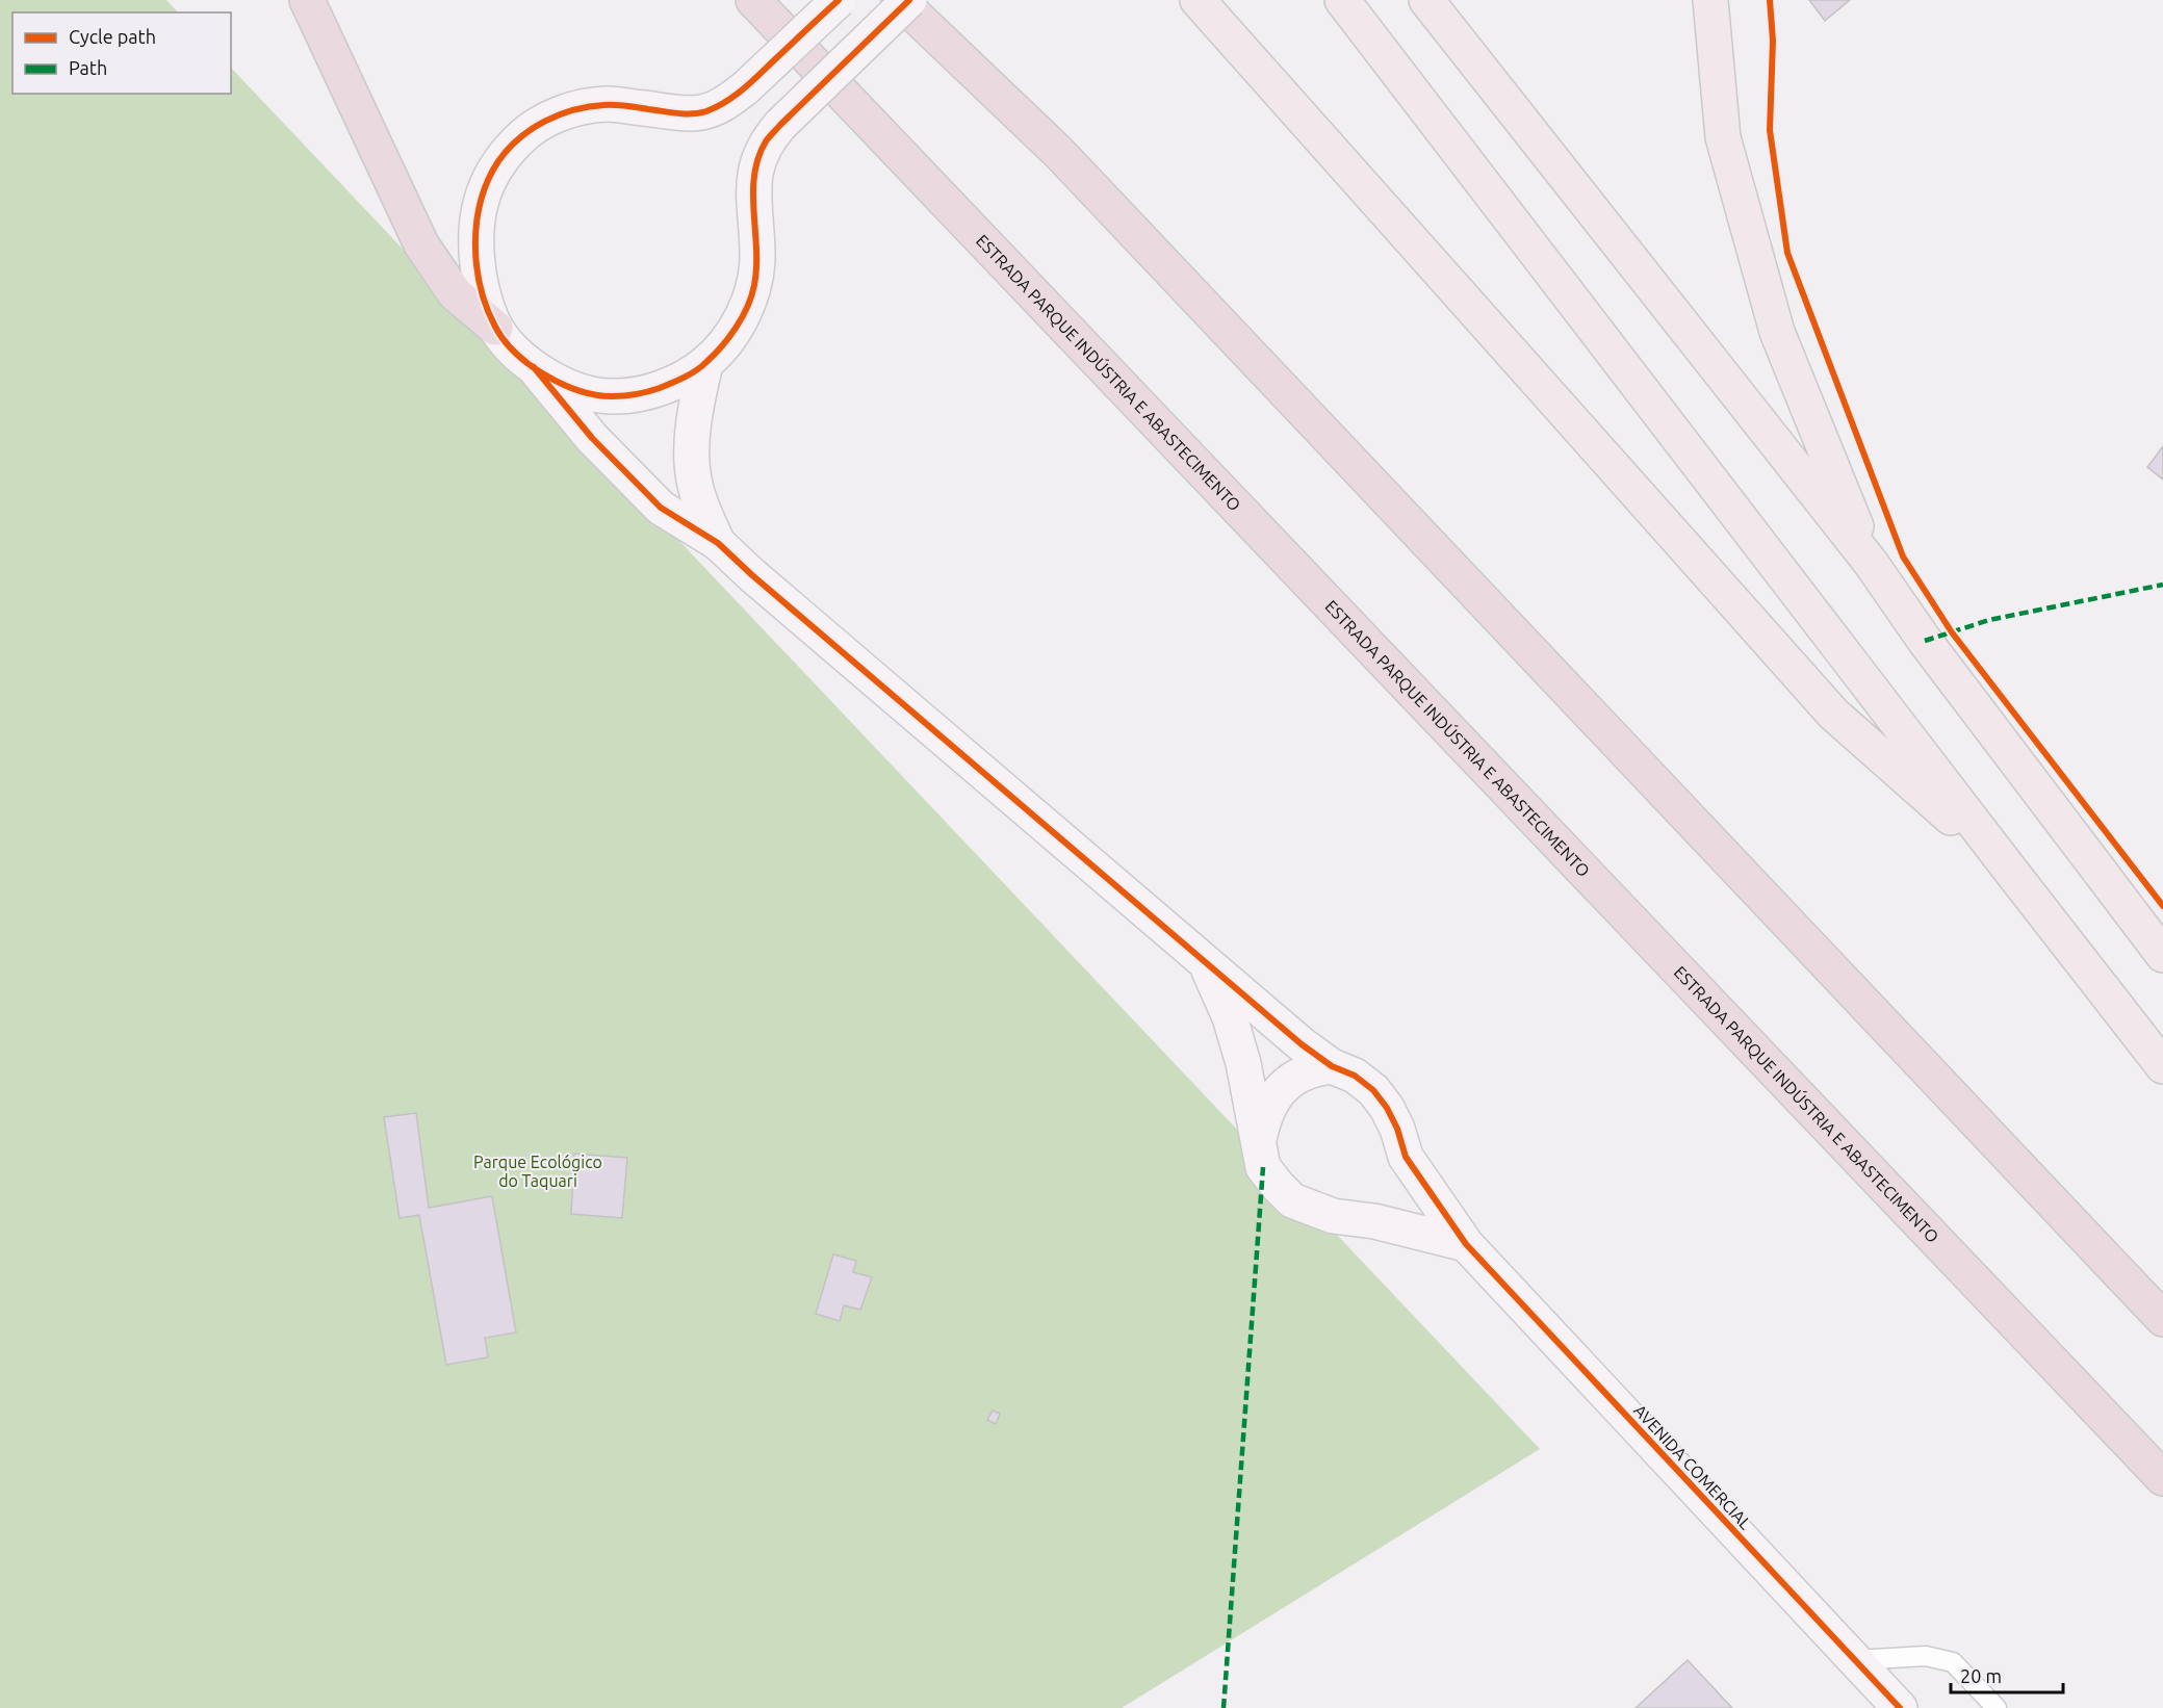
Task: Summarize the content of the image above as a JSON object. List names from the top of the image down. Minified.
{"streets":{"highway":["ESTRADA PARQUE INDÚSTRIA E ABASTECIMENTO"],"street":["AVENIDA COMERCIAL"]},"parks":["Parque Ecológico do Taquari"],"legend":["Cycle path","Path"],"scale_bar":"20 m"}
